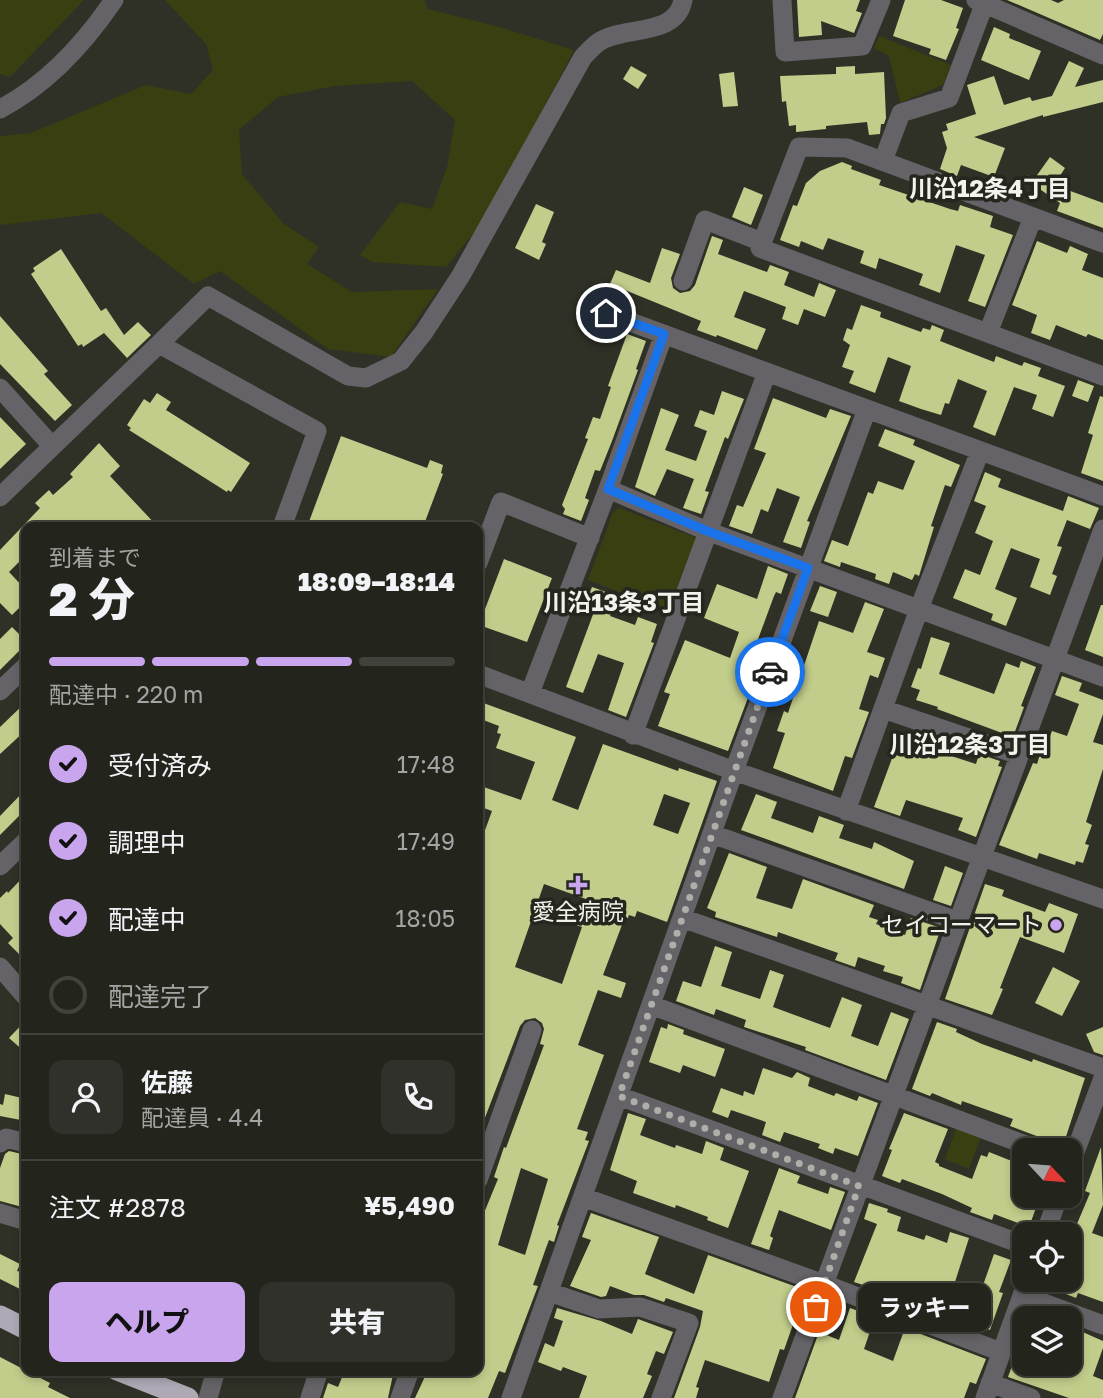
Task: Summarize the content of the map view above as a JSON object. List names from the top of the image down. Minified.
{"districts":["川沿12条4丁目","川沿13条3丁目","川沿12条3丁目"],"places":{"health":["愛全病院"],"other":["セイコーマート","ラッキー"]},"north":"bottom right","page":{"heading":["2 分","到着まで","18:09–18:14"],"panel":["佐藤","配達員 · 4.4","注文 #2878","¥5,490"],"bar":"配達中 · 220 m","list":[["受付済み","17:48"],["調理中","17:49"],["配達中","18:05"],"配達完了"],"buttons":["ヘルプ","共有"],"bubble":"ラッキー"}}
